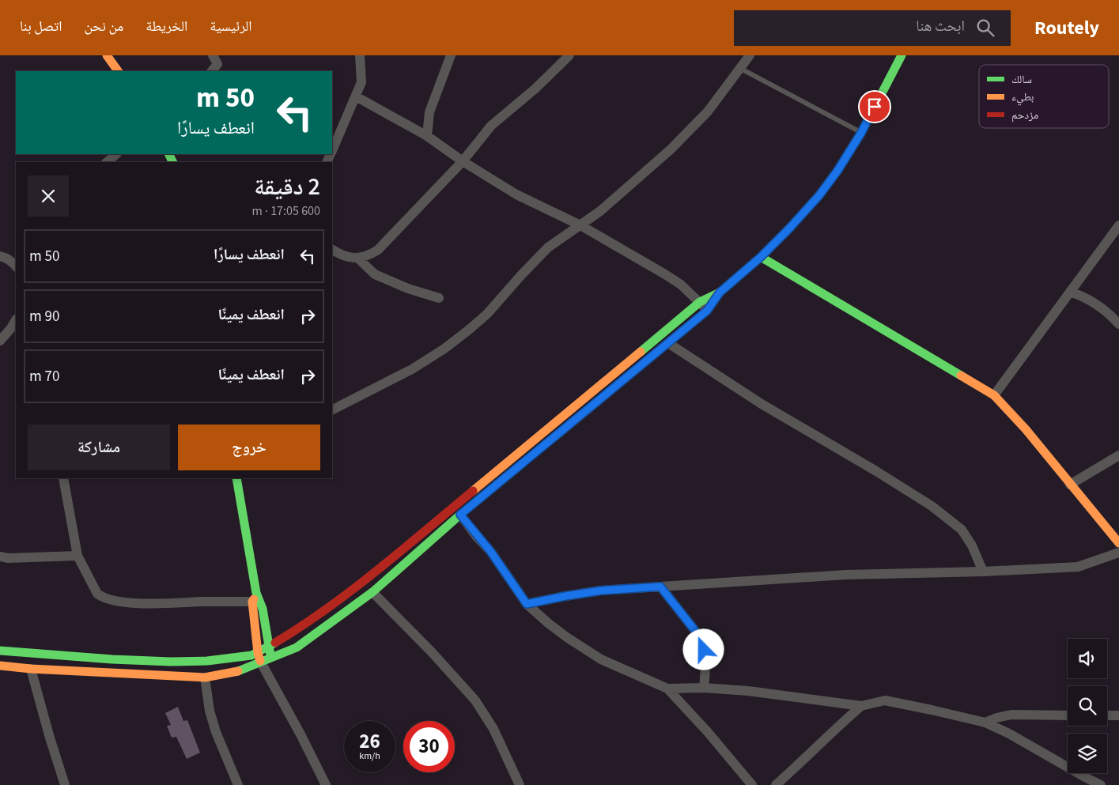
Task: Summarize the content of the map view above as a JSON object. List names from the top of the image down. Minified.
{"legend":["سالك","بطيء","مزدحم"],"page":{"header":"Routely","search":"ابحث هنا","nav":["الرئيسية","الخريطة","من نحن","اتصل بنا"],"turn":["50 m","انعطف يسارًا"],"heading":["2 دقيقة","600 m · 17:05"],"list":[{"name":"انعطف يسارًا","value":"50 m"},{"name":"انعطف يمينًا","value":"90 m"},{"name":"انعطف يمينًا","value":"70 m"}],"buttons":["خروج","مشاركة"],"speed":"26 km/h","limit":"30"}}
